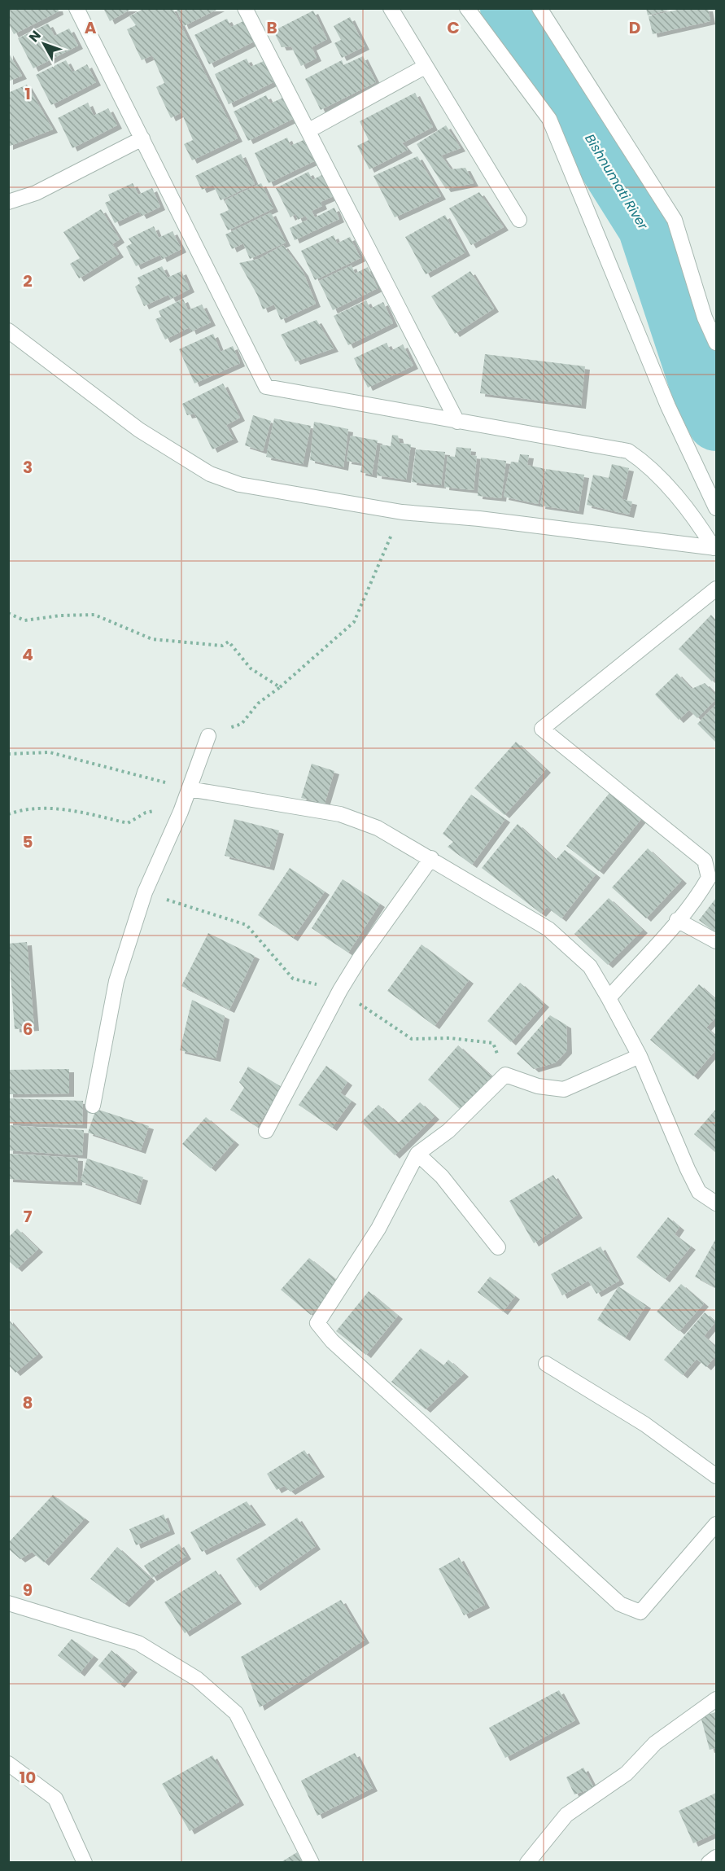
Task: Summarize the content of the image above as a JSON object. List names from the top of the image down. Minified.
{"water":["Bishnumati River"],"north":"top left","grid":{"columns":["A","B","C","D"],"rows":["1","2","3","4","5","6","7","8","9","10"]}}
